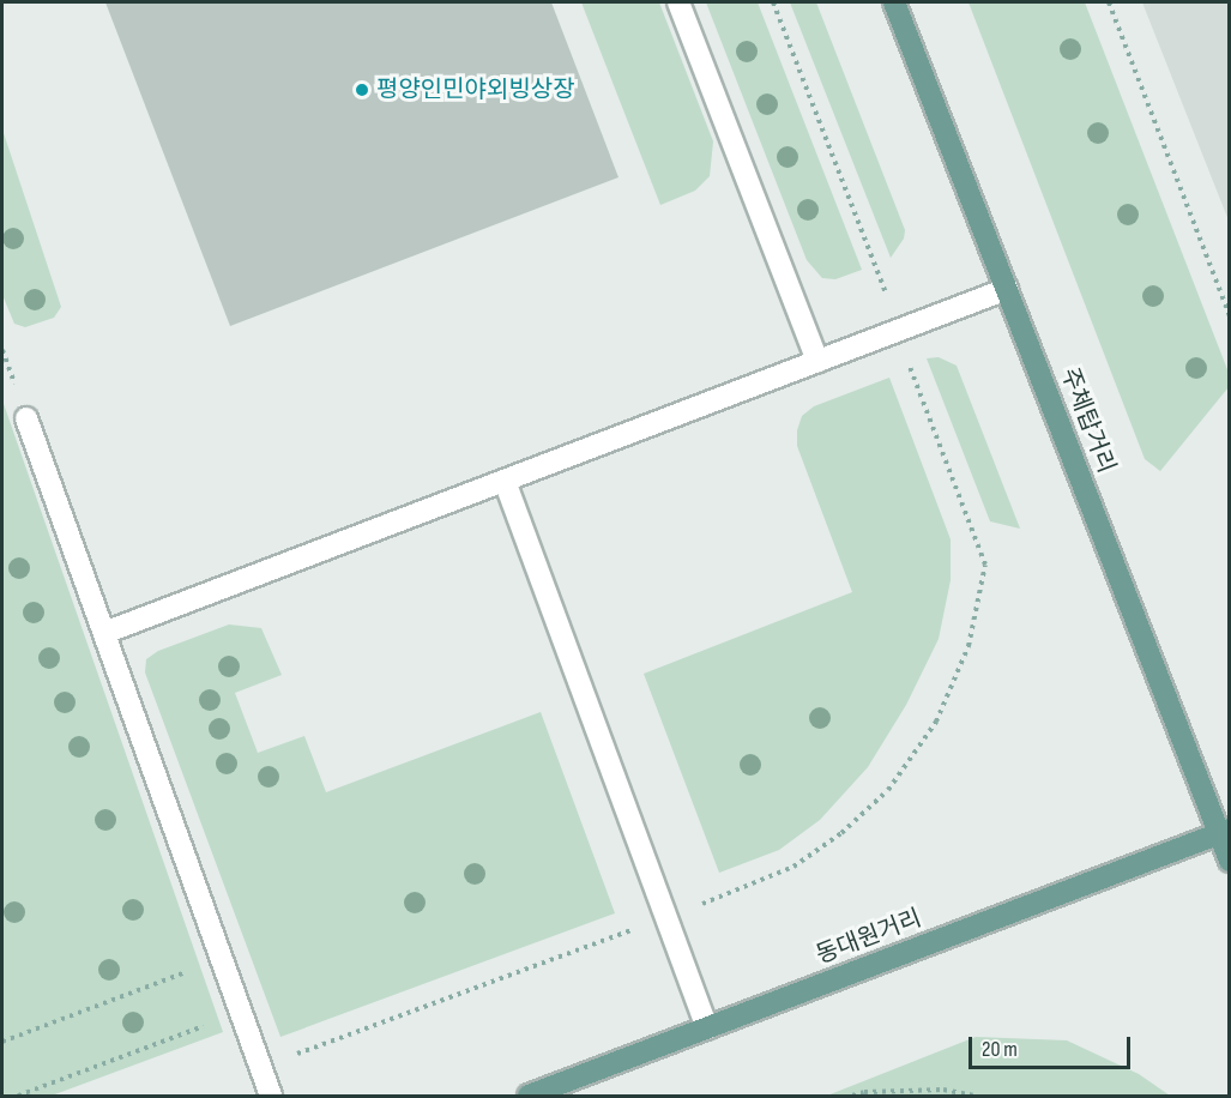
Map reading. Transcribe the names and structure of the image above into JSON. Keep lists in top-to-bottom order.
{
  "streets": {
    "main road": ["주체탑거리", "동대원거리"]
  },
  "crossings": [
    ["주체탑거리", "동대원거리"]
  ],
  "places": ["평양인민야외빙상장"],
  "scale_bar": "20 m"
}
